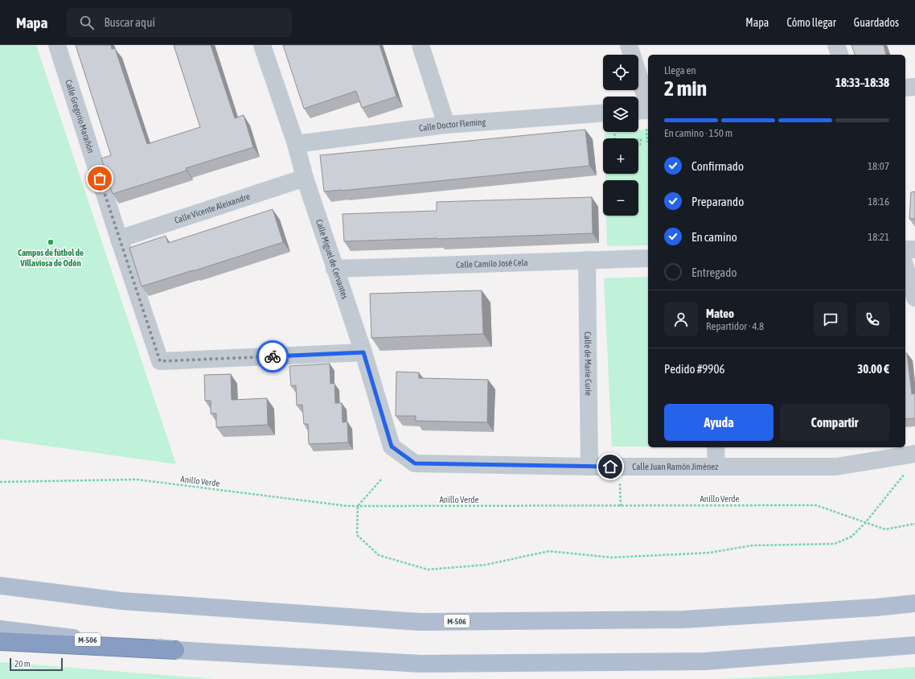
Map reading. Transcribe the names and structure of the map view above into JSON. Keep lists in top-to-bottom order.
{
  "streets": {
    "main road": ["M-506"],
    "street": [
      "Calle Gregorio Marañón",
      "Calle Doctor Fleming",
      "Calle Vicente Aleixandre",
      "Calle Miguel de Cervantes",
      "Calle Camilo José Cela",
      "Calle de Marie Curie",
      "Calle Juan Ramón Jiménez"
    ],
    "path": ["Anillo Verde"]
  },
  "crossings": [
    ["Calle Gregorio Marañón", "Calle Vicente Aleixandre"],
    ["Calle Gregorio Marañón", "Calle Miguel de Cervantes"],
    ["Calle Doctor Fleming", "Calle Miguel de Cervantes"],
    ["Calle Vicente Aleixandre", "Calle Miguel de Cervantes"],
    ["Calle Miguel de Cervantes", "Calle Camilo José Cela"],
    ["Calle Miguel de Cervantes", "Calle Juan Ramón Jiménez"],
    ["Calle Camilo José Cela", "Calle de Marie Curie"],
    ["Calle de Marie Curie", "Calle Juan Ramón Jiménez"]
  ],
  "places": ["Campos de fútbol de Villaviosa de Odón"],
  "scale_bar": "20 m",
  "page": {
    "header": "Mapa",
    "search": "Buscar aquí",
    "nav": ["Mapa", "Cómo llegar", "Guardados"],
    "map_buttons": ["+", "−"],
    "heading": ["2 min", "Llega en", "18:33–18:38"],
    "panel": [
      "Mateo",
      "Repartidor · 4.8",
      "Pedido #9906",
      "30.00 €"
    ],
    "bar": "En camino · 150 m",
    "list": [
      ["Confirmado", "18:07"],
      ["Preparando", "18:16"],
      ["En camino", "18:21"],
      "Entregado"
    ],
    "buttons": ["Ayuda", "Compartir"],
    "scale": "20 m"
  }
}
